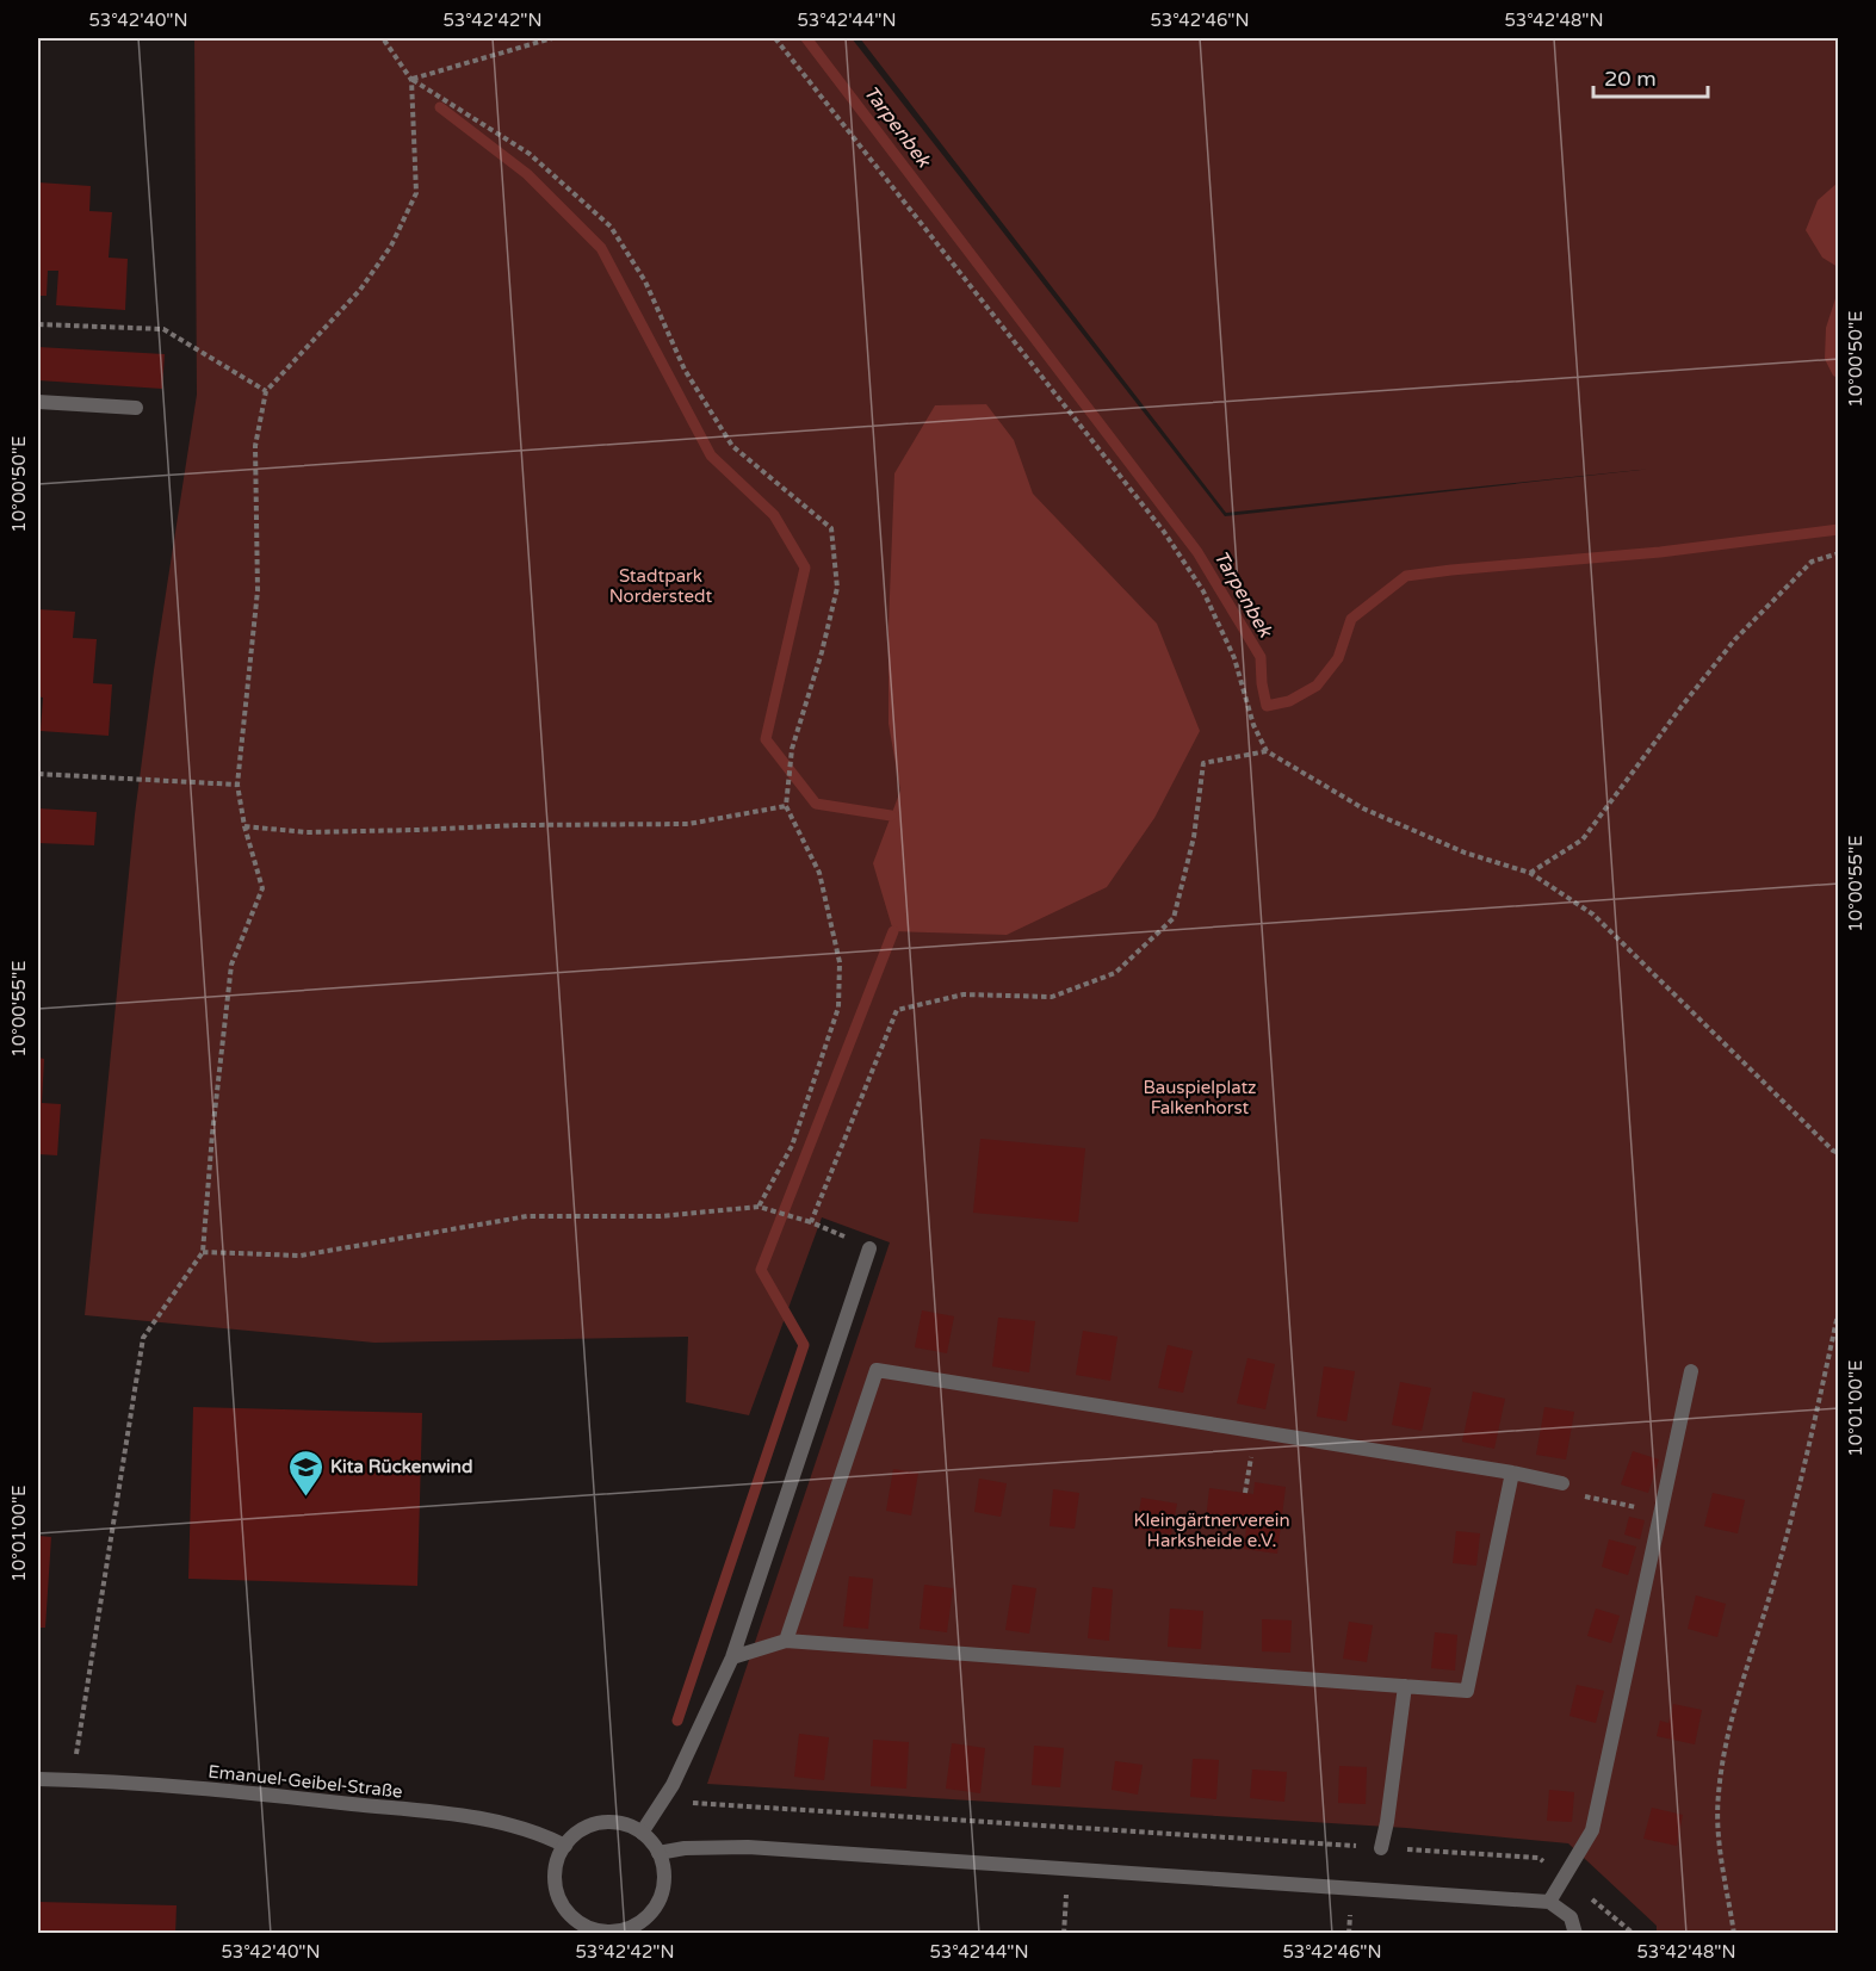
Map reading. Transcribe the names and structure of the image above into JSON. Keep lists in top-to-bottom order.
{
  "streets": {
    "street": ["Emanuel-Geibel-Straße"]
  },
  "water": ["Tarpenbek"],
  "parks": ["Stadtpark Norderstedt", "Bauspielplatz Falkenhorst", "Kleingärtnerverein Harksheide e.V."],
  "places": {
    "school or university": ["Kita Rückenwind"]
  },
  "scale_bar": "20 m",
  "coordinates": [
    "53°42'40\"N",
    "53°42'42\"N",
    "53°42'44\"N",
    "53°42'46\"N",
    "53°42'48\"N",
    "10°00'50\"E",
    "10°00'55\"E",
    "10°01'00\"E"
  ]
}
